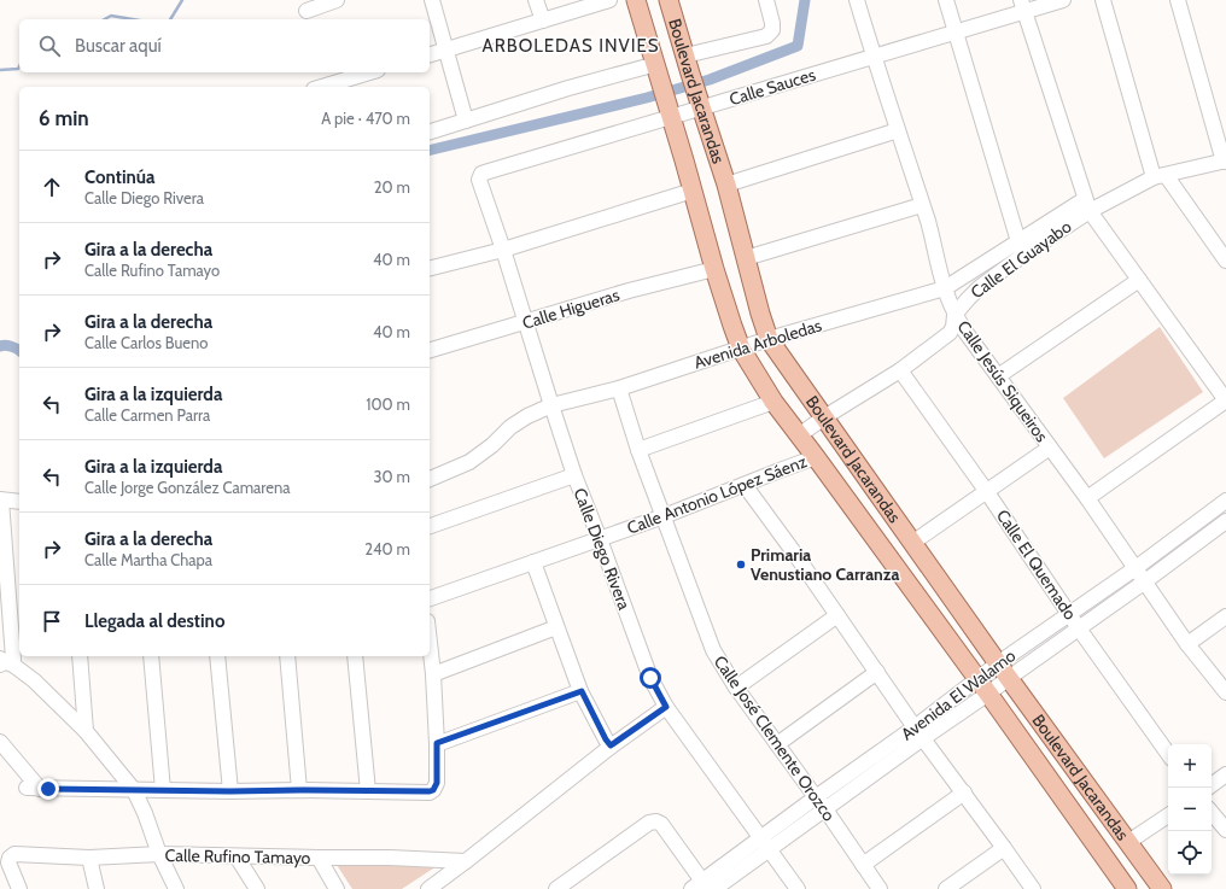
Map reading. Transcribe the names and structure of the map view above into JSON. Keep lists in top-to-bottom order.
{
  "streets": {
    "main road": ["Boulevard Jacarandas"],
    "street": [
      "Calle Sauces",
      "Calle El Guayabo",
      "Calle Higueras",
      "Avenida Arboledas",
      "Calle Jesús Siqueiros",
      "Calle Antonio López Sáenz",
      "Calle Diego Rivera",
      "Calle El Quemado",
      "Avenida El Walamo",
      "Calle José Clemente Orozco",
      "Calle Rufino Tamayo"
    ]
  },
  "crossings": [
    ["Calle Sauces", "Boulevard Jacarandas"],
    ["Calle Sauces", "Calle Jesús Siqueiros"],
    ["Calle Sauces", "Calle Diego Rivera"],
    ["Boulevard Jacarandas", "Calle El Guayabo"],
    ["Boulevard Jacarandas", "Calle Higueras"],
    ["Boulevard Jacarandas", "Avenida Arboledas"],
    ["Boulevard Jacarandas", "Calle Antonio López Sáenz"],
    ["Boulevard Jacarandas", "Avenida El Walamo"],
    ["Calle El Guayabo", "Avenida Arboledas"],
    ["Calle El Guayabo", "Calle Jesús Siqueiros"],
    ["Calle El Guayabo", "Calle El Quemado"],
    ["Calle Higueras", "Calle Diego Rivera"],
    ["Avenida Arboledas", "Calle Jesús Siqueiros"],
    ["Avenida Arboledas", "Calle Diego Rivera"],
    ["Avenida Arboledas", "Calle José Clemente Orozco"],
    ["Calle Jesús Siqueiros", "Avenida El Walamo"],
    ["Calle Antonio López Sáenz", "Calle Diego Rivera"],
    ["Calle Antonio López Sáenz", "Calle José Clemente Orozco"],
    ["Calle Diego Rivera", "Avenida El Walamo"],
    ["Calle El Quemado", "Avenida El Walamo"],
    ["Avenida El Walamo", "Calle José Clemente Orozco"]
  ],
  "districts": ["ARBOLEDAS INVIES"],
  "places": ["Primaria Venustiano Carranza"],
  "page": {
    "search": "Buscar aquí",
    "heading": ["6 min", "A pie · 470 m"],
    "list": [
      ["Continúa", "Calle Diego Rivera", "20 m"],
      ["Gira a la derecha", "Calle Rufino Tamayo", "40 m"],
      ["Gira a la derecha", "Calle Carlos Bueno", "40 m"],
      ["Gira a la izquierda", "Calle Carmen Parra", "100 m"],
      ["Gira a la izquierda", "Calle Jorge González Camarena", "30 m"],
      ["Gira a la derecha", "Calle Martha Chapa", "240 m"],
      "Llegada al destino"
    ],
    "map_buttons": ["+", "−"]
  }
}
